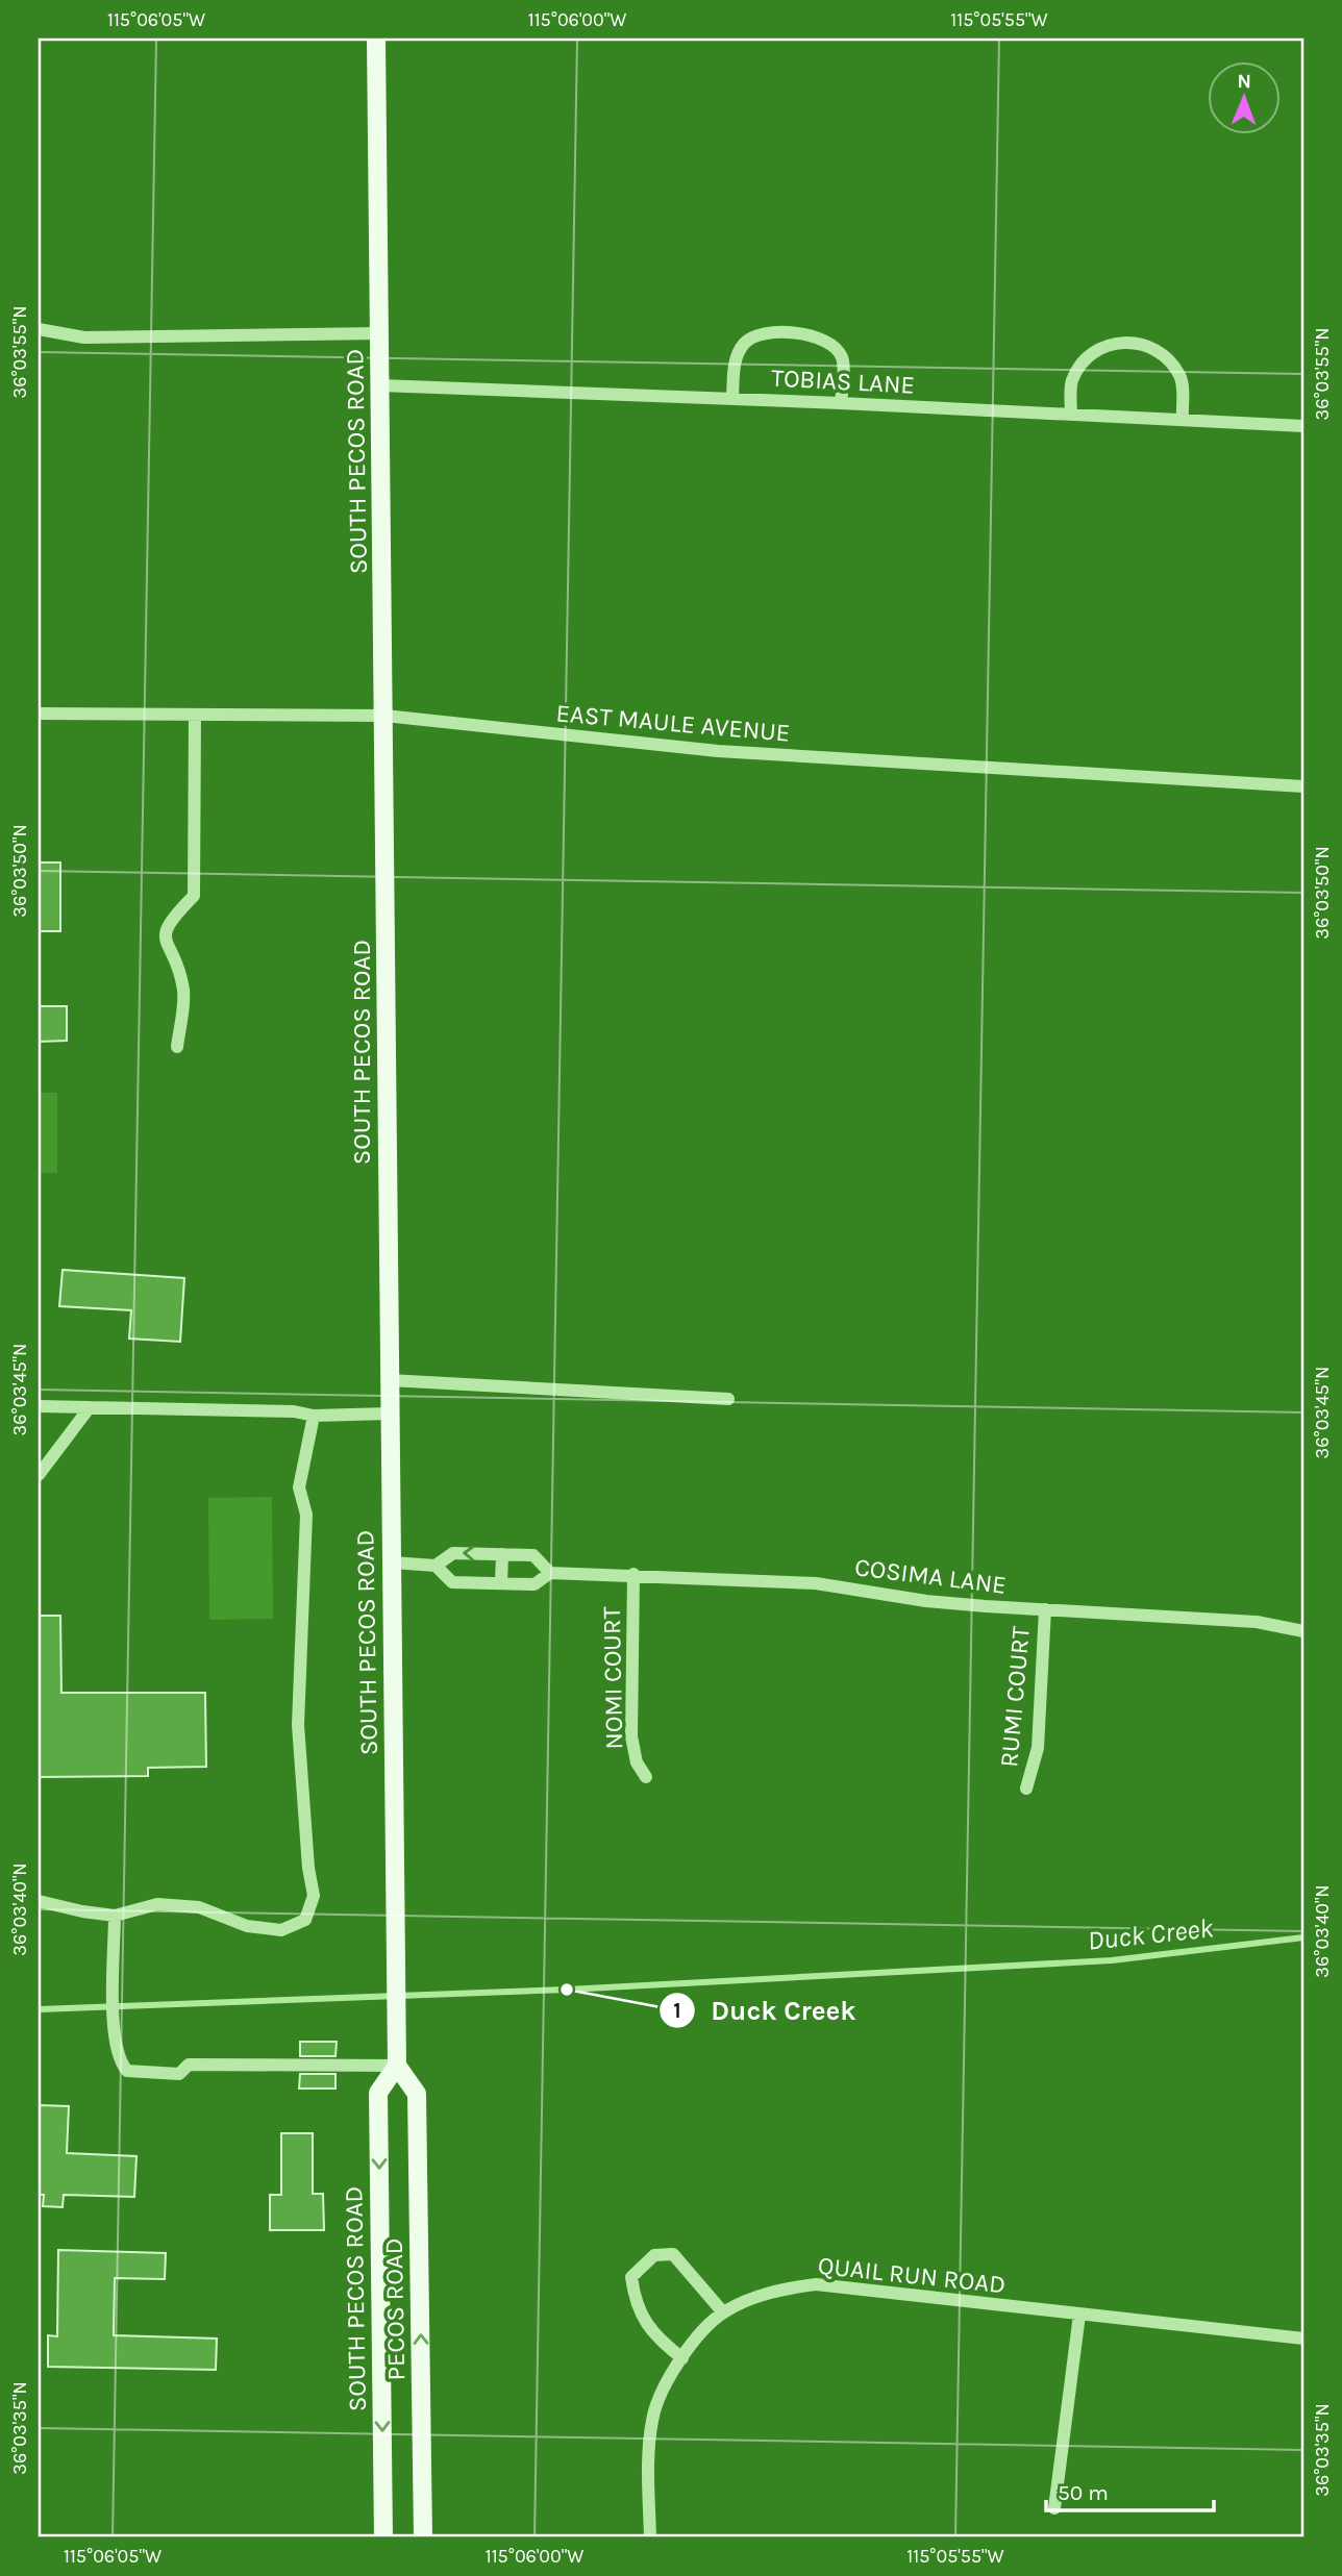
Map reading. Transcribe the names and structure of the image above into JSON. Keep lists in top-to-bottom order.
{
  "streets": {
    "main road": ["SOUTH PECOS ROAD", "PECOS ROAD"],
    "street": [
      "TOBIAS LANE",
      "EAST MAULE AVENUE",
      "COSIMA LANE",
      "NOMI COURT",
      "RUMI COURT",
      "QUAIL RUN ROAD"
    ]
  },
  "crossings": [
    ["TOBIAS LANE", "SOUTH PECOS ROAD"],
    ["SOUTH PECOS ROAD", "EAST MAULE AVENUE"],
    ["SOUTH PECOS ROAD", "COSIMA LANE"],
    ["SOUTH PECOS ROAD", "PECOS ROAD"],
    ["COSIMA LANE", "NOMI COURT"],
    ["COSIMA LANE", "RUMI COURT"]
  ],
  "one_way": ["PECOS ROAD"],
  "water": ["Duck Creek"],
  "places": ["Duck Creek"],
  "scale_bar": "50 m",
  "north": "top",
  "coordinates": [
    "115°06'05\"W",
    "115°06'00\"W",
    "115°05'55\"W",
    "36°03'55\"N",
    "36°03'50\"N",
    "36°03'45\"N",
    "36°03'40\"N",
    "36°03'35\"N"
  ]
}
